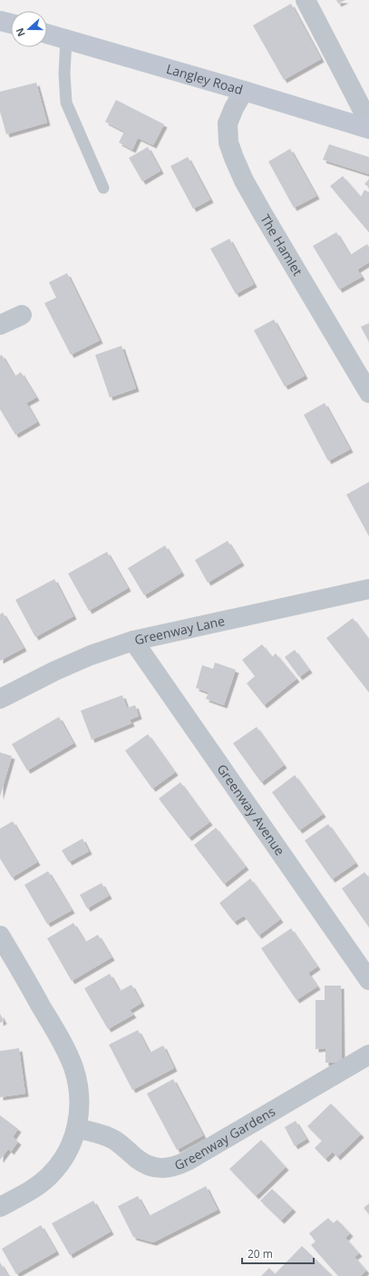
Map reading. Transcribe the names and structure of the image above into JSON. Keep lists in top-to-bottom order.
{
  "streets": {
    "main road": ["Langley Road"],
    "street": [
      "The Hamlet",
      "Greenway Lane",
      "Greenway Avenue",
      "Greenway Gardens"
    ]
  },
  "crossings": [
    ["Langley Road", "The Hamlet"],
    ["Greenway Lane", "Greenway Avenue"]
  ],
  "scale_bar": "20 m",
  "north": "left"
}
